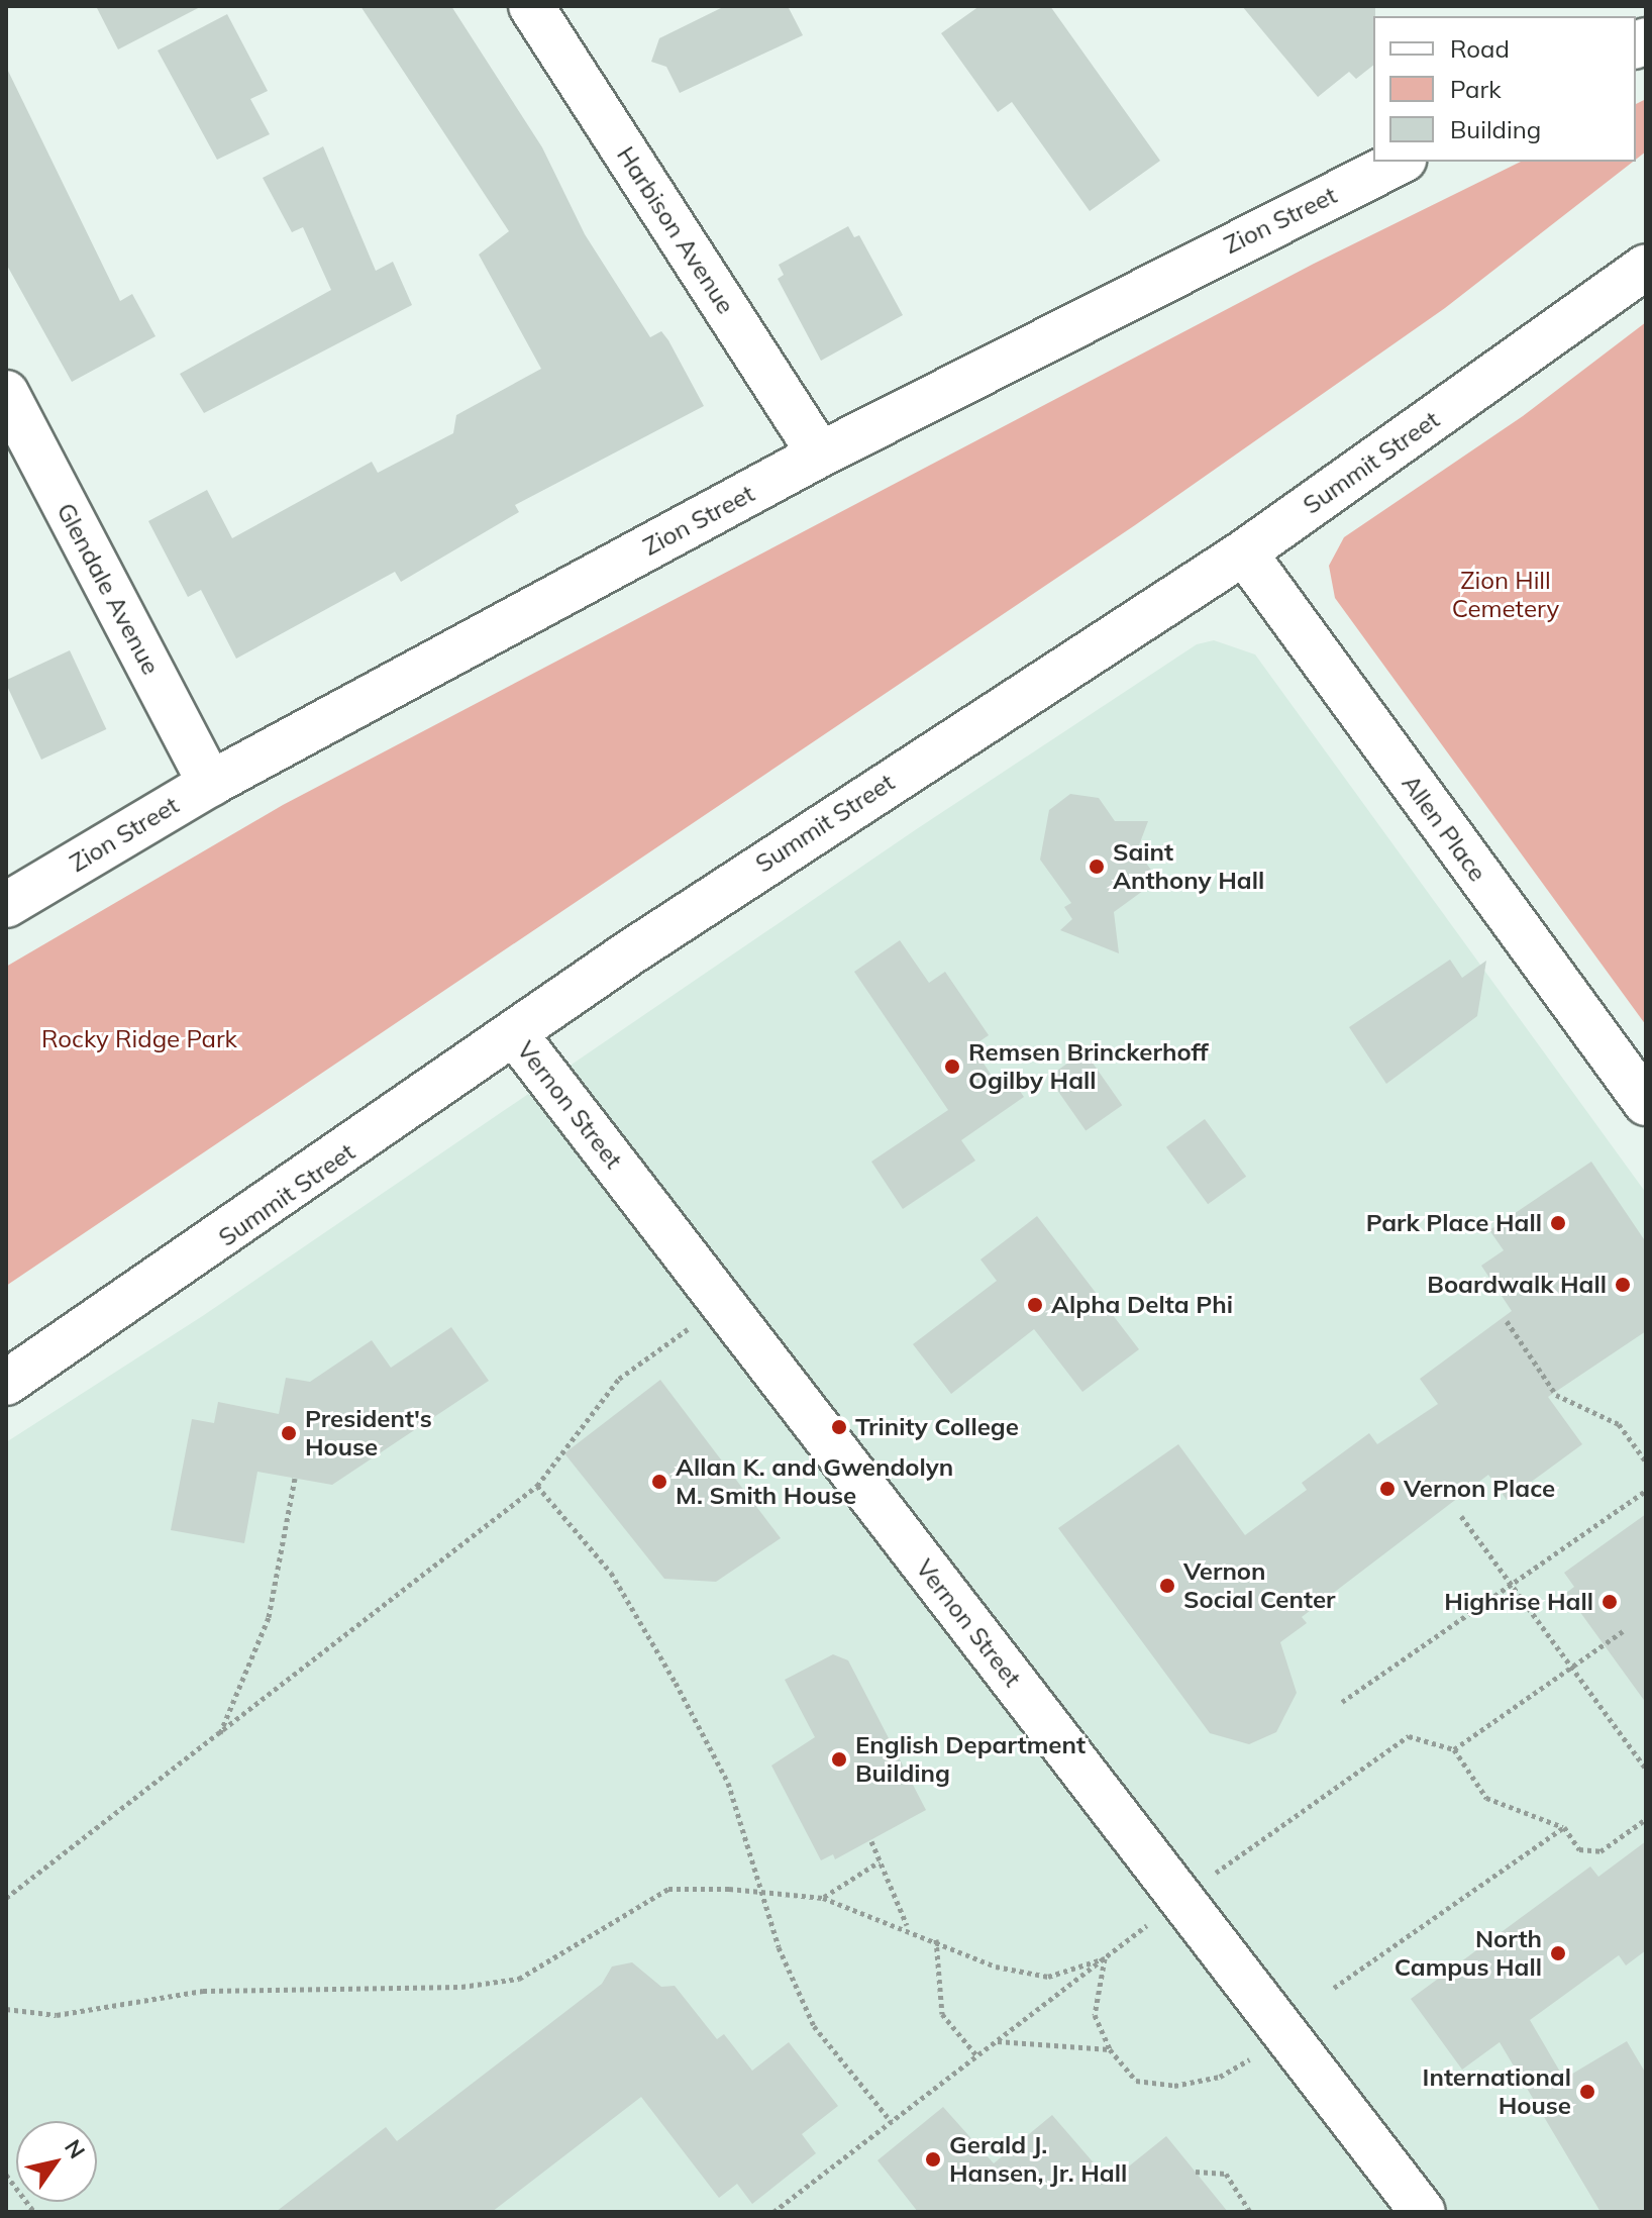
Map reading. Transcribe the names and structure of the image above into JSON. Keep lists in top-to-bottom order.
{
  "streets": {
    "street": [
      "Zion Street",
      "Harbison Avenue",
      "Summit Street",
      "Glendale Avenue",
      "Allen Place",
      "Vernon Street"
    ]
  },
  "crossings": [
    ["Zion Street", "Harbison Avenue"],
    ["Zion Street", "Glendale Avenue"],
    ["Summit Street", "Allen Place"],
    ["Summit Street", "Vernon Street"]
  ],
  "parks": ["Zion Hill Cemetery", "Rocky Ridge Park"],
  "places": [
    "Saint Anthony Hall",
    "Remsen Brinckerhoff Ogilby Hall",
    "Park Place Hall",
    "Boardwalk Hall",
    "Alpha Delta Phi",
    "Trinity College",
    "President's House",
    "Allan K. and Gwendolyn M. Smith House",
    "Vernon Place",
    "Vernon Social Center",
    "Highrise Hall",
    "English Department Building",
    "North Campus Hall",
    "International House",
    "Gerald J. Hansen, Jr. Hall"
  ],
  "legend": ["Road", "Park", "Building"],
  "north": "top right"
}
